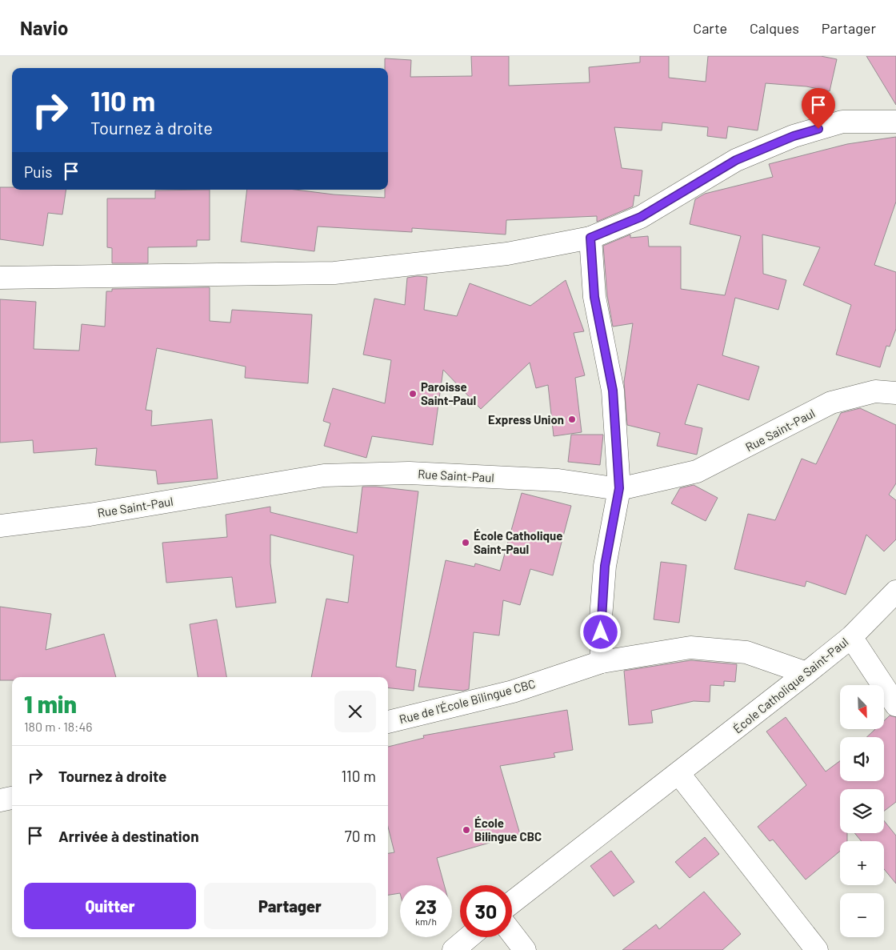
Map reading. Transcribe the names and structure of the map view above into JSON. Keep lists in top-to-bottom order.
{
  "streets": {
    "street": ["Rue Saint-Paul", "École Catholique Saint-Paul", "Rue de l'École Bilingue CBC"]
  },
  "crossings": [
    ["École Catholique Saint-Paul", "Rue de l'École Bilingue CBC"]
  ],
  "places": [
    "Paroisse Saint-Paul",
    "Express Union",
    "École Catholique Saint-Paul",
    "École Bilingue CBC"
  ],
  "north": "bottom right",
  "page": {
    "header": "Navio",
    "nav": ["Carte", "Calques", "Partager"],
    "turn": ["110 m", "Tournez à droite"],
    "then": "Puis",
    "heading": ["1 min", "180 m · 18:46"],
    "map_buttons": ["+", "−"],
    "list": [
      {
        "name": "Tournez à droite",
        "value": "110 m"
      },
      {
        "name": "Arrivée à destination",
        "value": "70 m"
      }
    ],
    "buttons": ["Quitter", "Partager"],
    "speed": "23 km/h",
    "limit": "30"
  }
}
